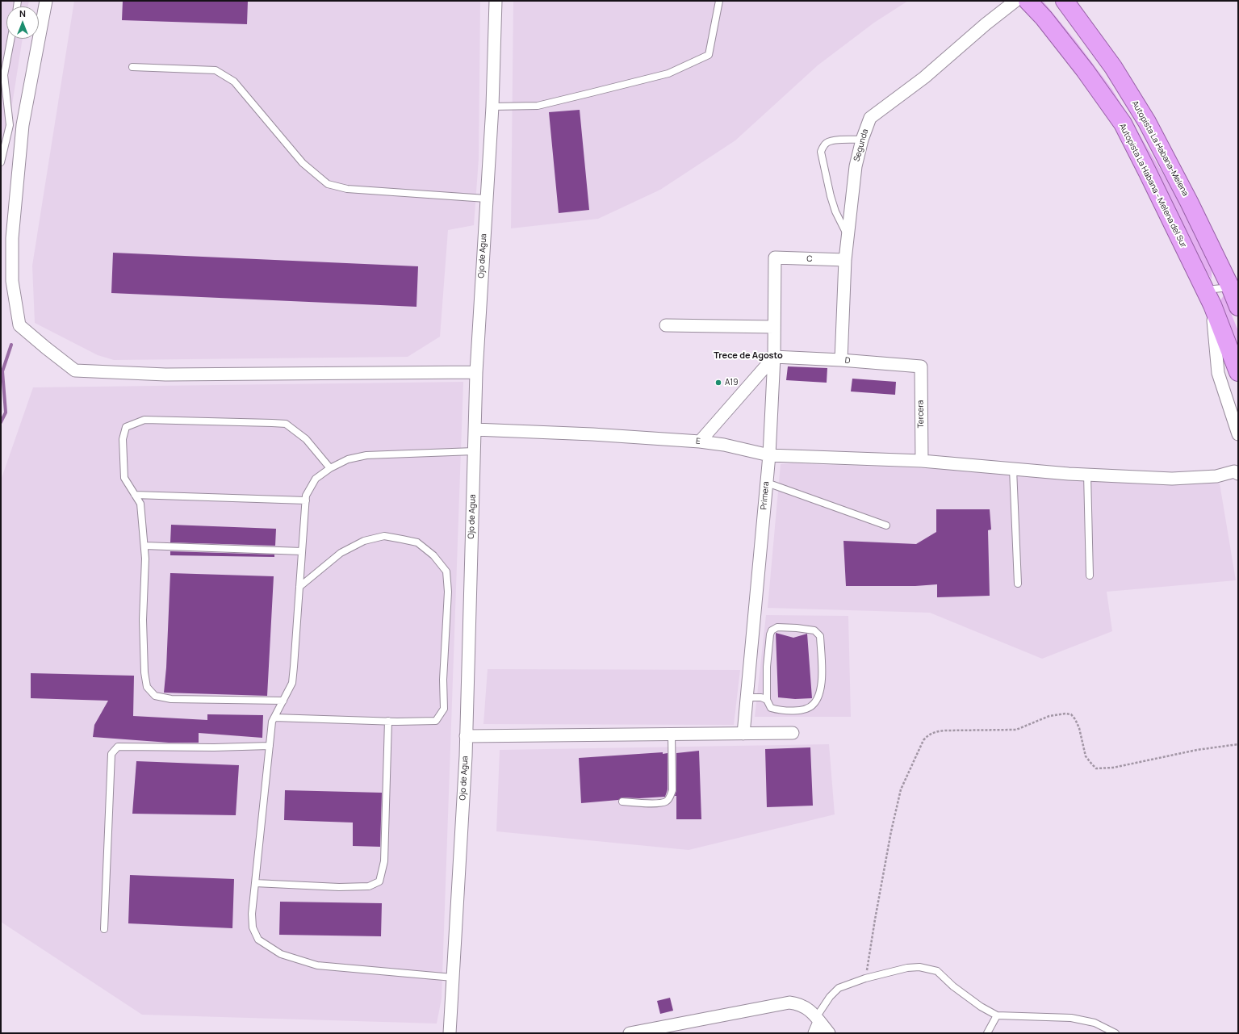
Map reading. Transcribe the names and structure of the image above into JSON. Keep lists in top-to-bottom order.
{
  "streets": {
    "highway": ["Autopista La Habana-Melena", "Autopista La Habana - Melena del Sur"],
    "street": [
      "Segunda",
      "Ojo de Agua",
      "C",
      "D",
      "Tercera",
      "E",
      "Primera"
    ]
  },
  "crossings": [
    ["Segunda", "C"],
    ["Segunda", "D"],
    ["Ojo de Agua", "E"],
    ["C", "Primera"],
    ["D", "Tercera"],
    ["D", "Primera"],
    ["Tercera", "E"],
    ["E", "Primera"]
  ],
  "districts": ["Trece de Agosto"],
  "places": ["A19"],
  "north": "top"
}
